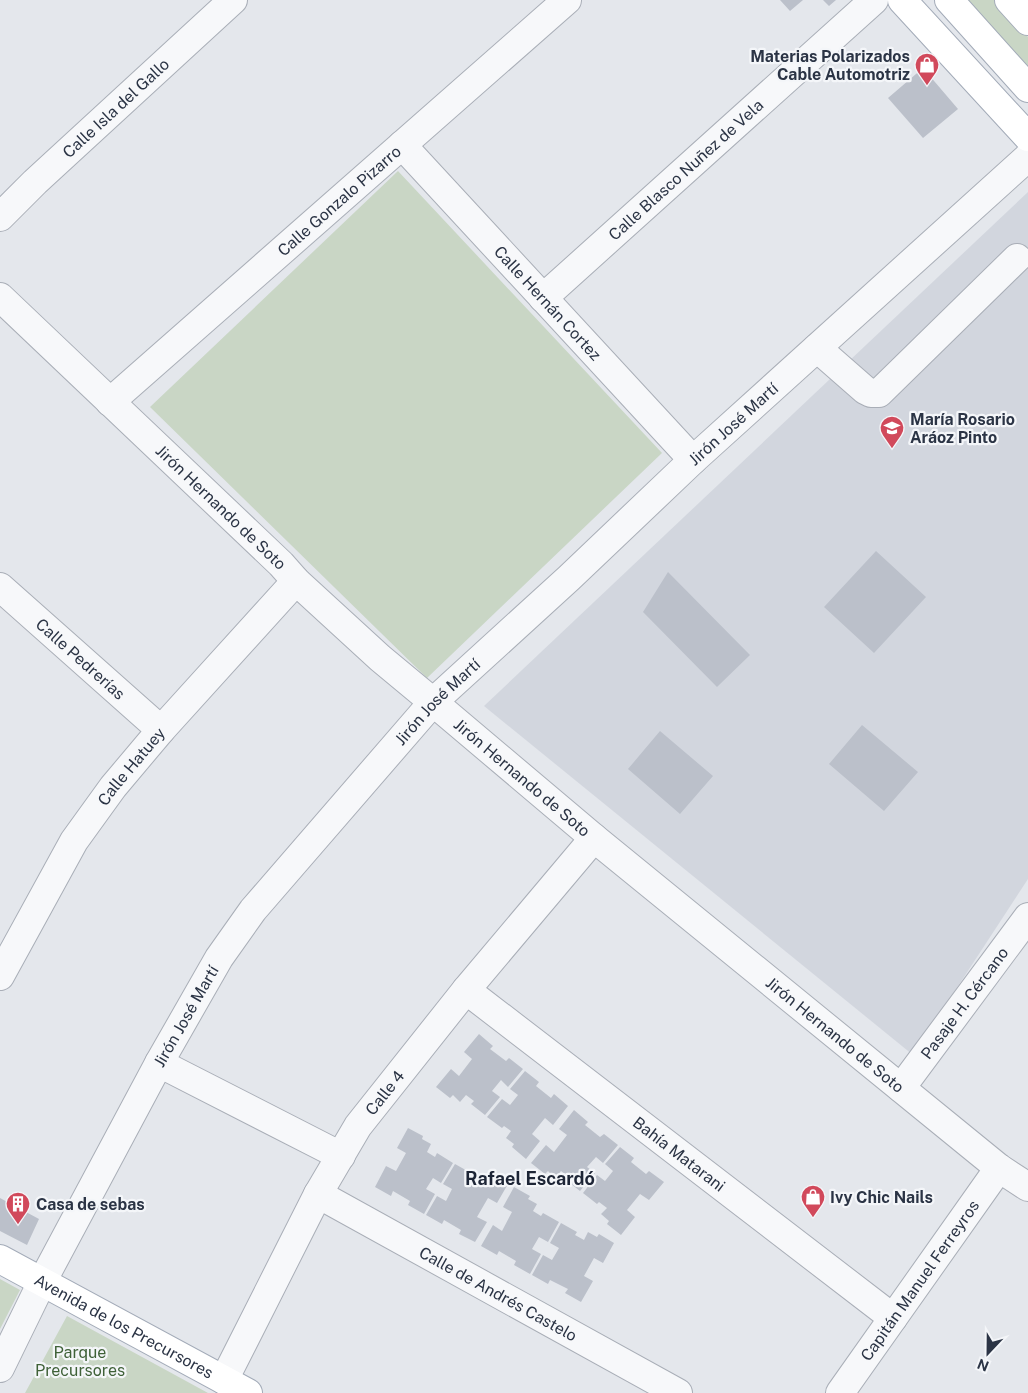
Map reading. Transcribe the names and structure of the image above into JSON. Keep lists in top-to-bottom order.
{
  "streets": {
    "main road": ["Avenida de los Precursores"],
    "street": [
      "Calle Isla del Gallo",
      "Calle Blasco Nuñez de Vela",
      "Calle Gonzalo Pizarro",
      "Calle Hernán Cortez",
      "Jirón José Martí",
      "Jirón Hernando de Soto",
      "Calle Pedrerías",
      "Calle Hatuey",
      "Pasaje H. Cércano",
      "Calle 4",
      "Bahía Matarani",
      "Capitán Manuel Ferreyros",
      "Calle de Andrés Castelo"
    ]
  },
  "crossings": [
    ["Calle Blasco Nuñez de Vela", "Calle Hernán Cortez"],
    ["Calle Gonzalo Pizarro", "Calle Hernán Cortez"],
    ["Calle Gonzalo Pizarro", "Jirón Hernando de Soto"],
    ["Calle Hernán Cortez", "Jirón José Martí"],
    ["Jirón José Martí", "Jirón Hernando de Soto"],
    ["Jirón José Martí", "Avenida de los Precursores"],
    ["Jirón Hernando de Soto", "Calle Hatuey"],
    ["Jirón Hernando de Soto", "Pasaje H. Cércano"],
    ["Jirón Hernando de Soto", "Calle 4"],
    ["Jirón Hernando de Soto", "Capitán Manuel Ferreyros"],
    ["Calle Pedrerías", "Calle Hatuey"],
    ["Calle 4", "Bahía Matarani"],
    ["Calle 4", "Calle de Andrés Castelo"],
    ["Calle 4", "Avenida de los Precursores"],
    ["Bahía Matarani", "Capitán Manuel Ferreyros"]
  ],
  "districts": ["Rafael Escardó"],
  "parks": ["Parque Precursores"],
  "places": {
    "shop": ["Materias Polarizados Cable Automotriz", "Ivy Chic Nails"],
    "school or university": ["María Rosario Aráoz Pinto"],
    "building": ["Casa de sebas"]
  },
  "north": "bottom"
}
